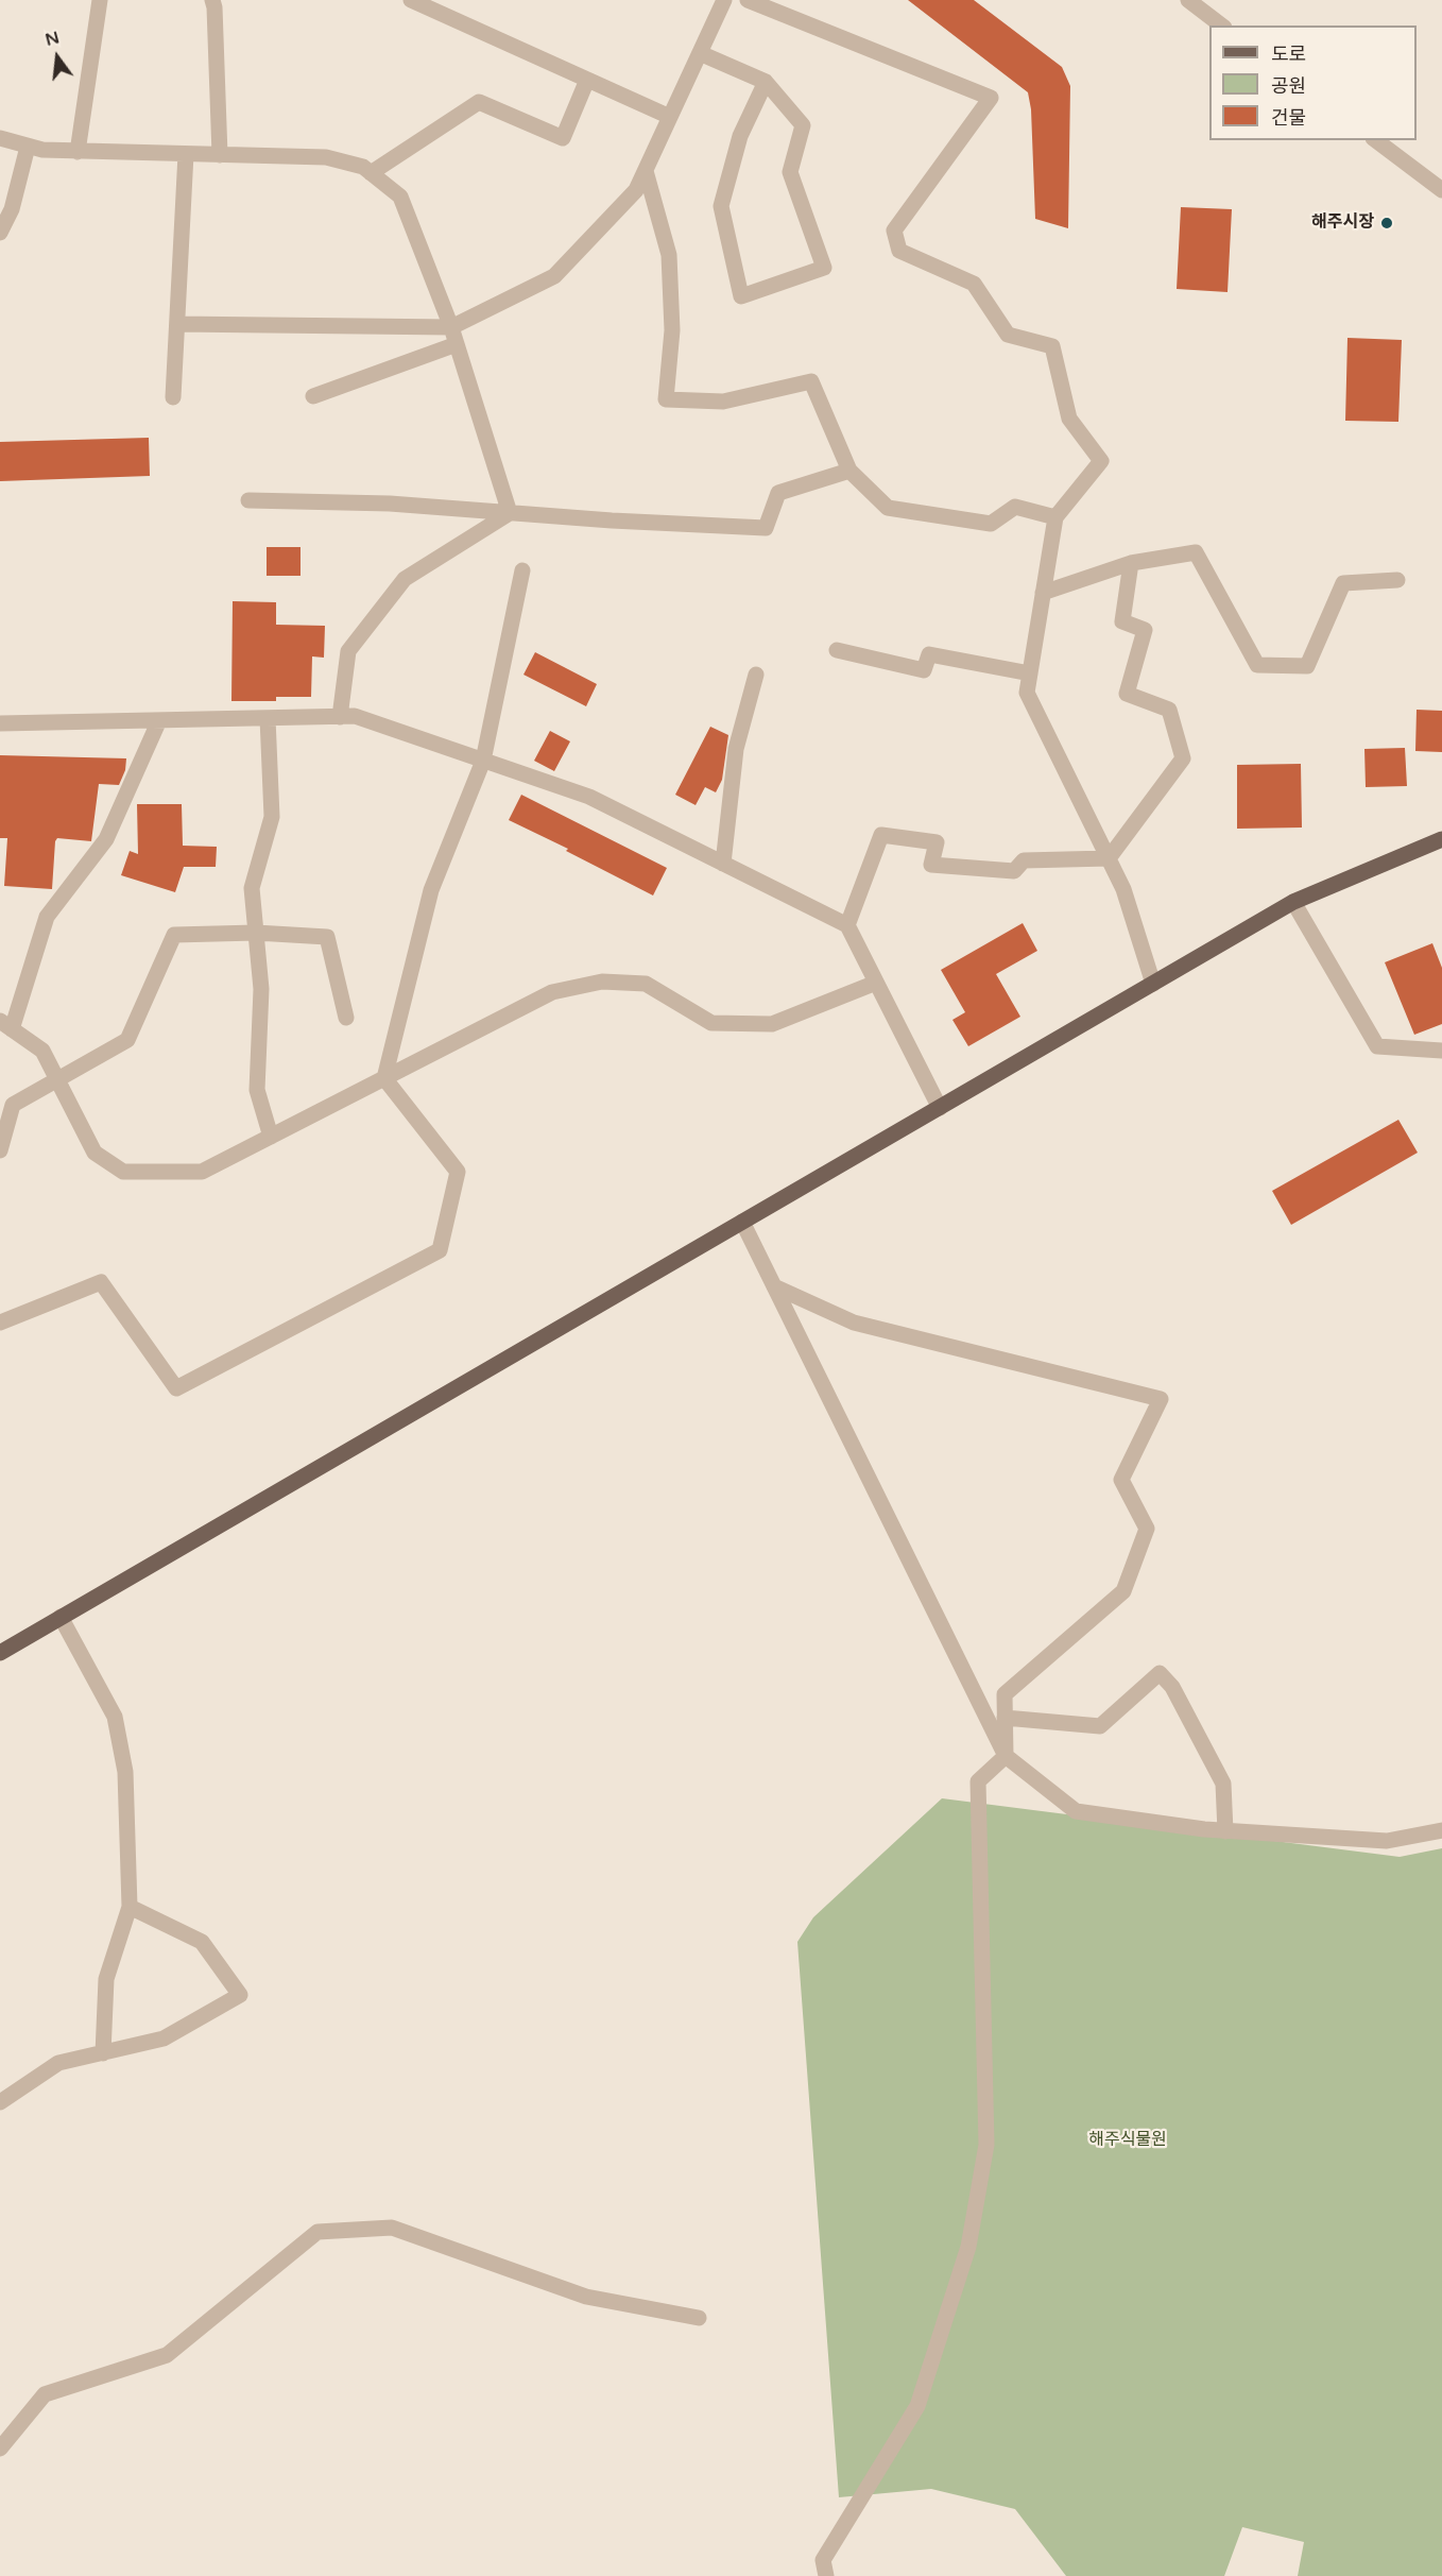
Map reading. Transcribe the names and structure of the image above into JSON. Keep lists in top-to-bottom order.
{
  "parks": ["해주식물원"],
  "places": ["해주시장"],
  "legend": ["도로", "공원", "건물"],
  "north": "top"
}
